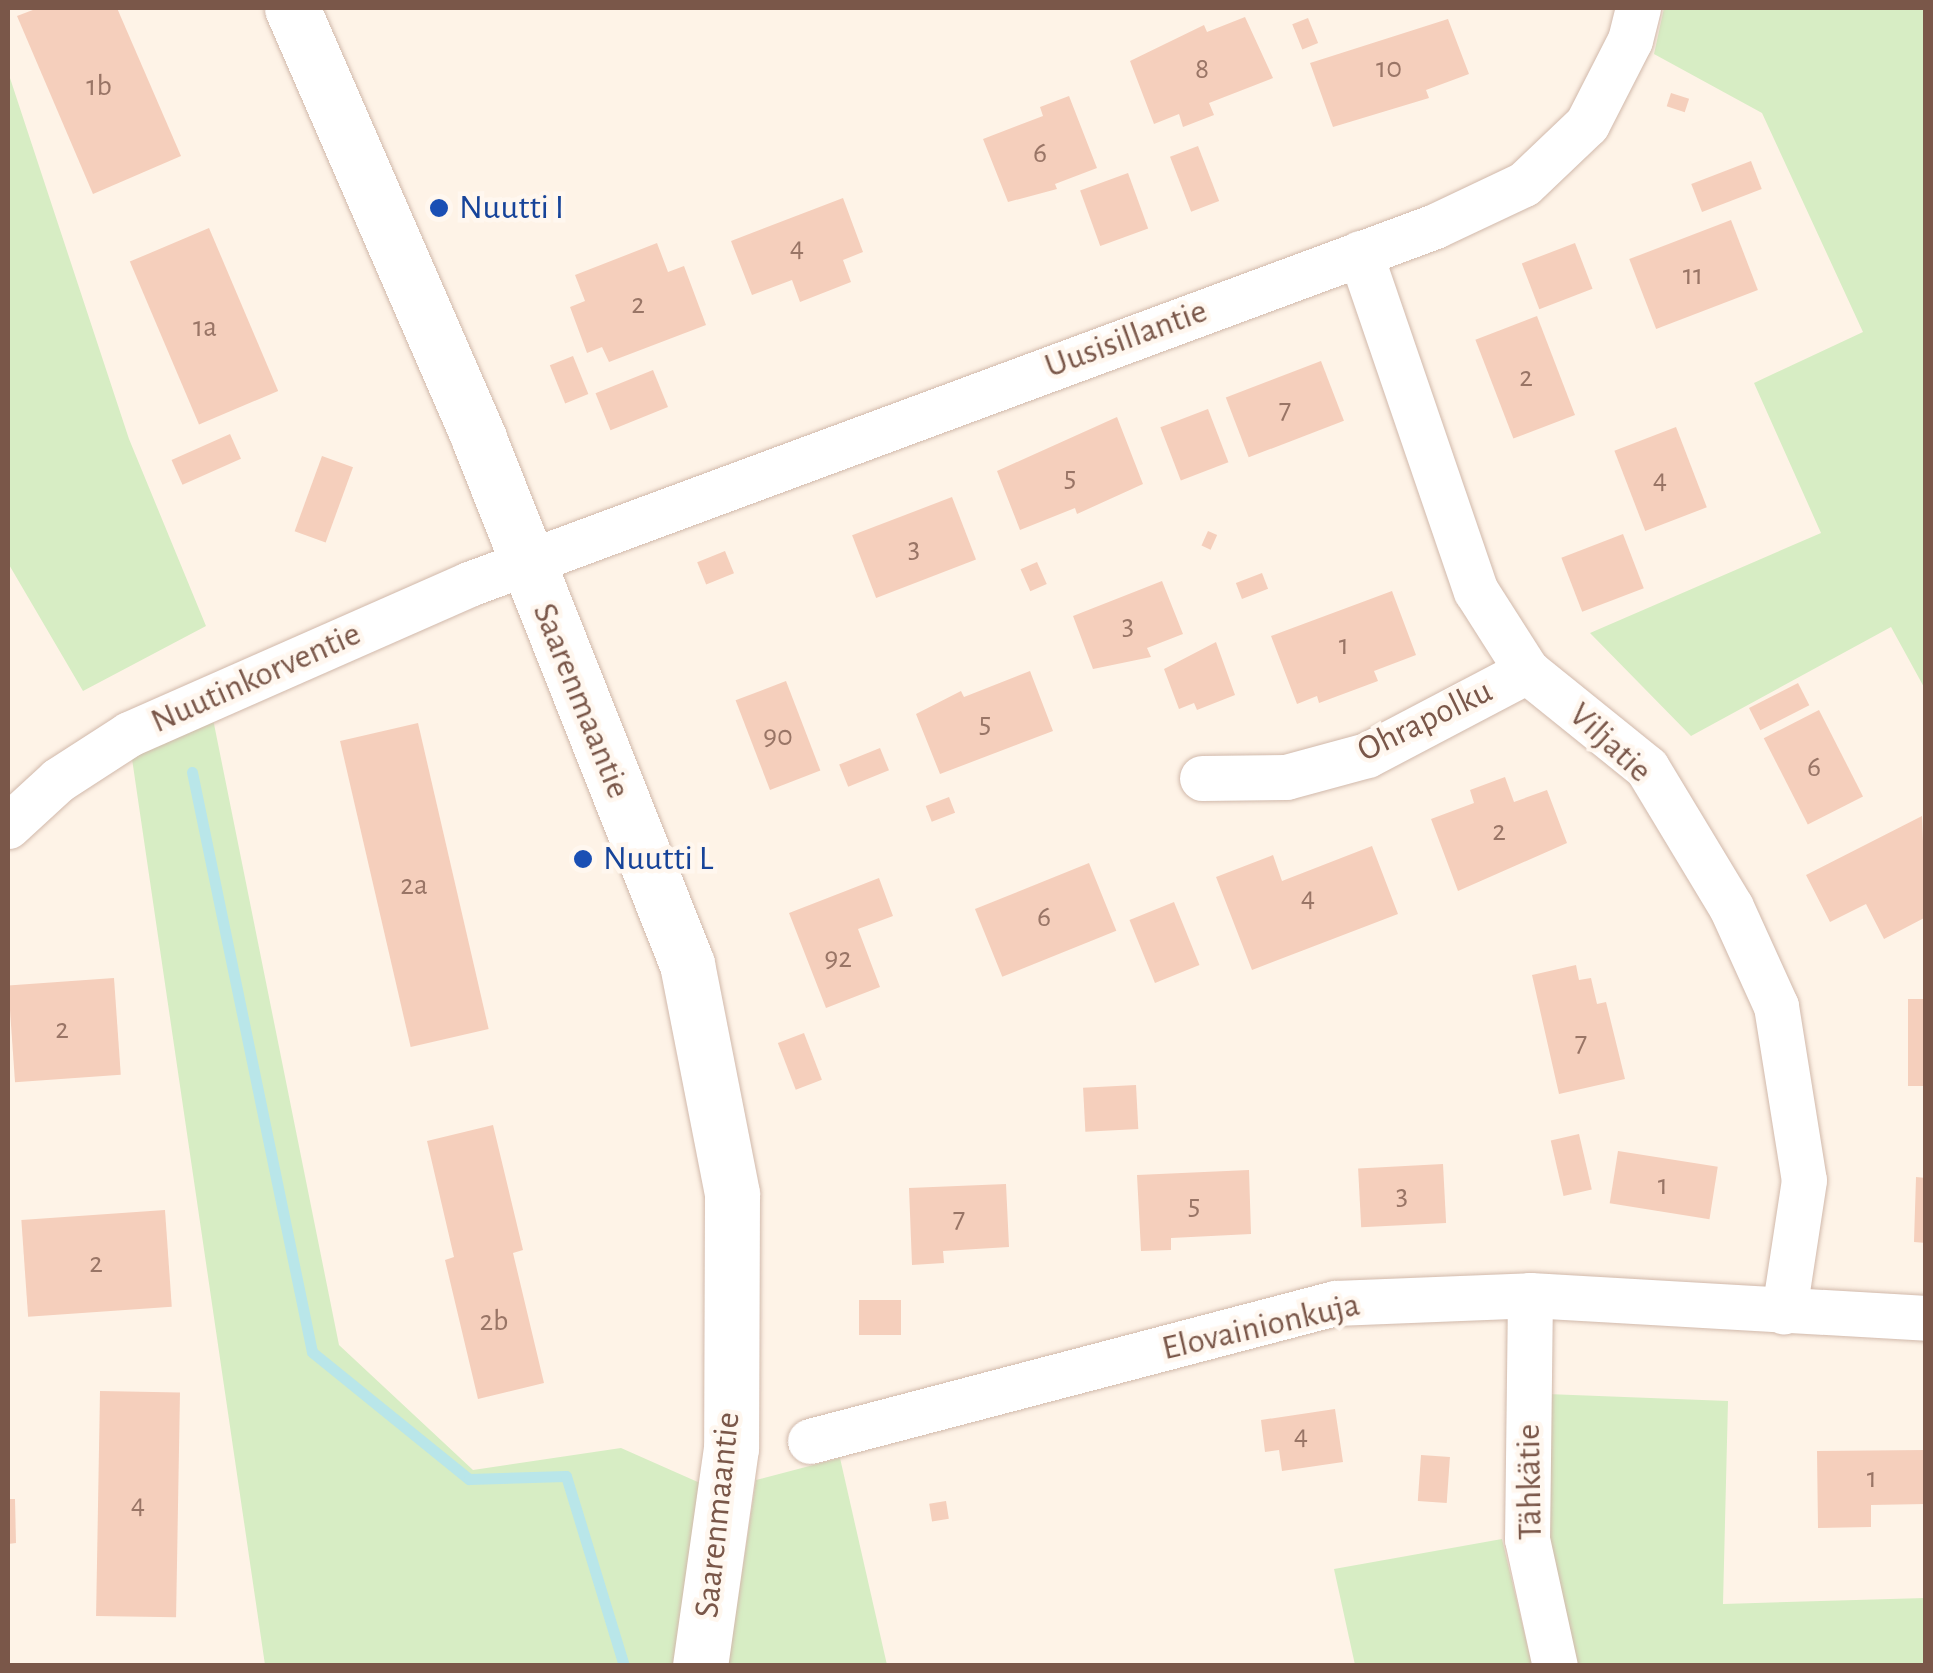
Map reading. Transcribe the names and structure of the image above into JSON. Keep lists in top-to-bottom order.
{
  "streets": {
    "street": [
      "Uusisillantie",
      "Nuutinkorventie",
      "Saarenmaantie",
      "Ohrapolku",
      "Viljatie",
      "Elovainionkuja",
      "Tähkätie"
    ]
  },
  "crossings": [
    ["Uusisillantie", "Nuutinkorventie"],
    ["Uusisillantie", "Saarenmaantie"],
    ["Uusisillantie", "Viljatie"],
    ["Nuutinkorventie", "Saarenmaantie"],
    ["Ohrapolku", "Viljatie"],
    ["Viljatie", "Elovainionkuja"],
    ["Elovainionkuja", "Tähkätie"]
  ],
  "places": ["Nuutti I", "Nuutti L"],
  "house_numbers": [
    "10",
    "8",
    "1b",
    "6",
    "4",
    "11",
    "2",
    "1a",
    "2",
    "7",
    "5",
    "4",
    "3",
    "3",
    "1",
    "5",
    "90",
    "6",
    "2",
    "2a",
    "4",
    "6",
    "92",
    "2",
    "7",
    "1",
    "3",
    "5",
    "7",
    "2",
    "2b",
    "4",
    "1",
    "4"
  ]
}
